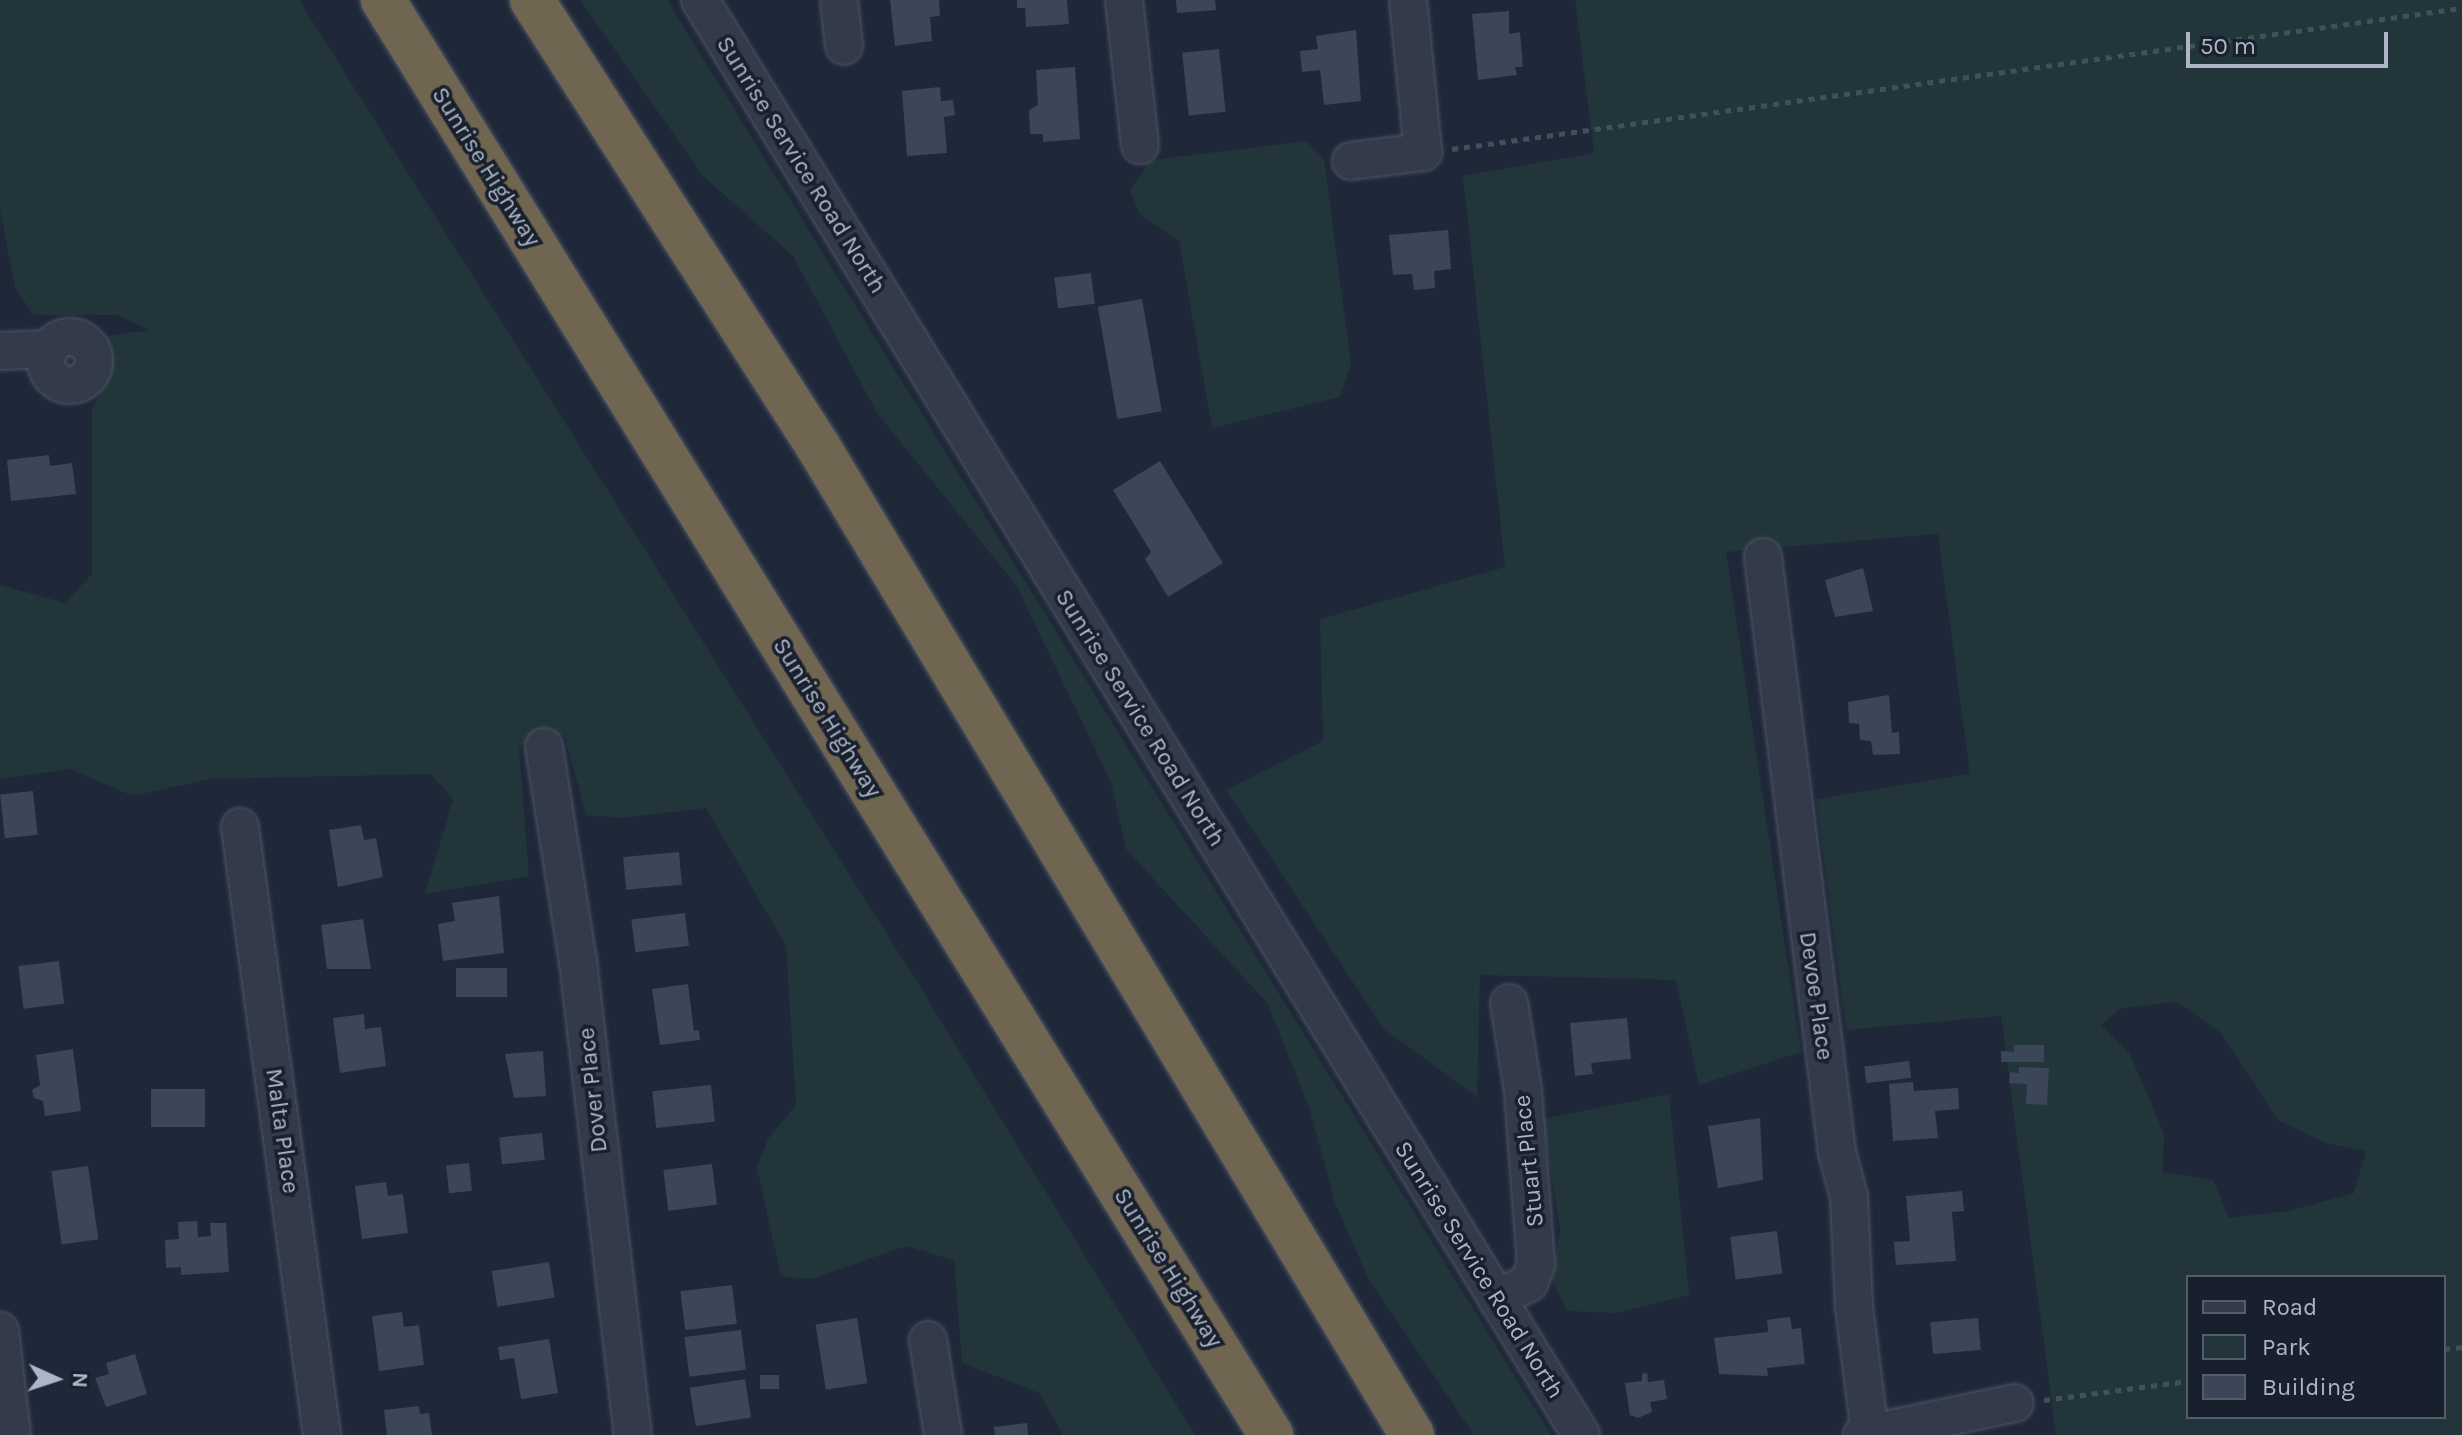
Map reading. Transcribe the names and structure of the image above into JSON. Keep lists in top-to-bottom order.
{
  "streets": {
    "highway": ["Sunrise Highway"],
    "street": [
      "Sunrise Service Road North",
      "Devoe Place",
      "Dover Place",
      "Malta Place",
      "Stuart Place"
    ]
  },
  "crossings": [
    ["Sunrise Service Road North", "Stuart Place"]
  ],
  "legend": ["Road", "Park", "Building"],
  "scale_bar": "50 m",
  "north": "right"
}
